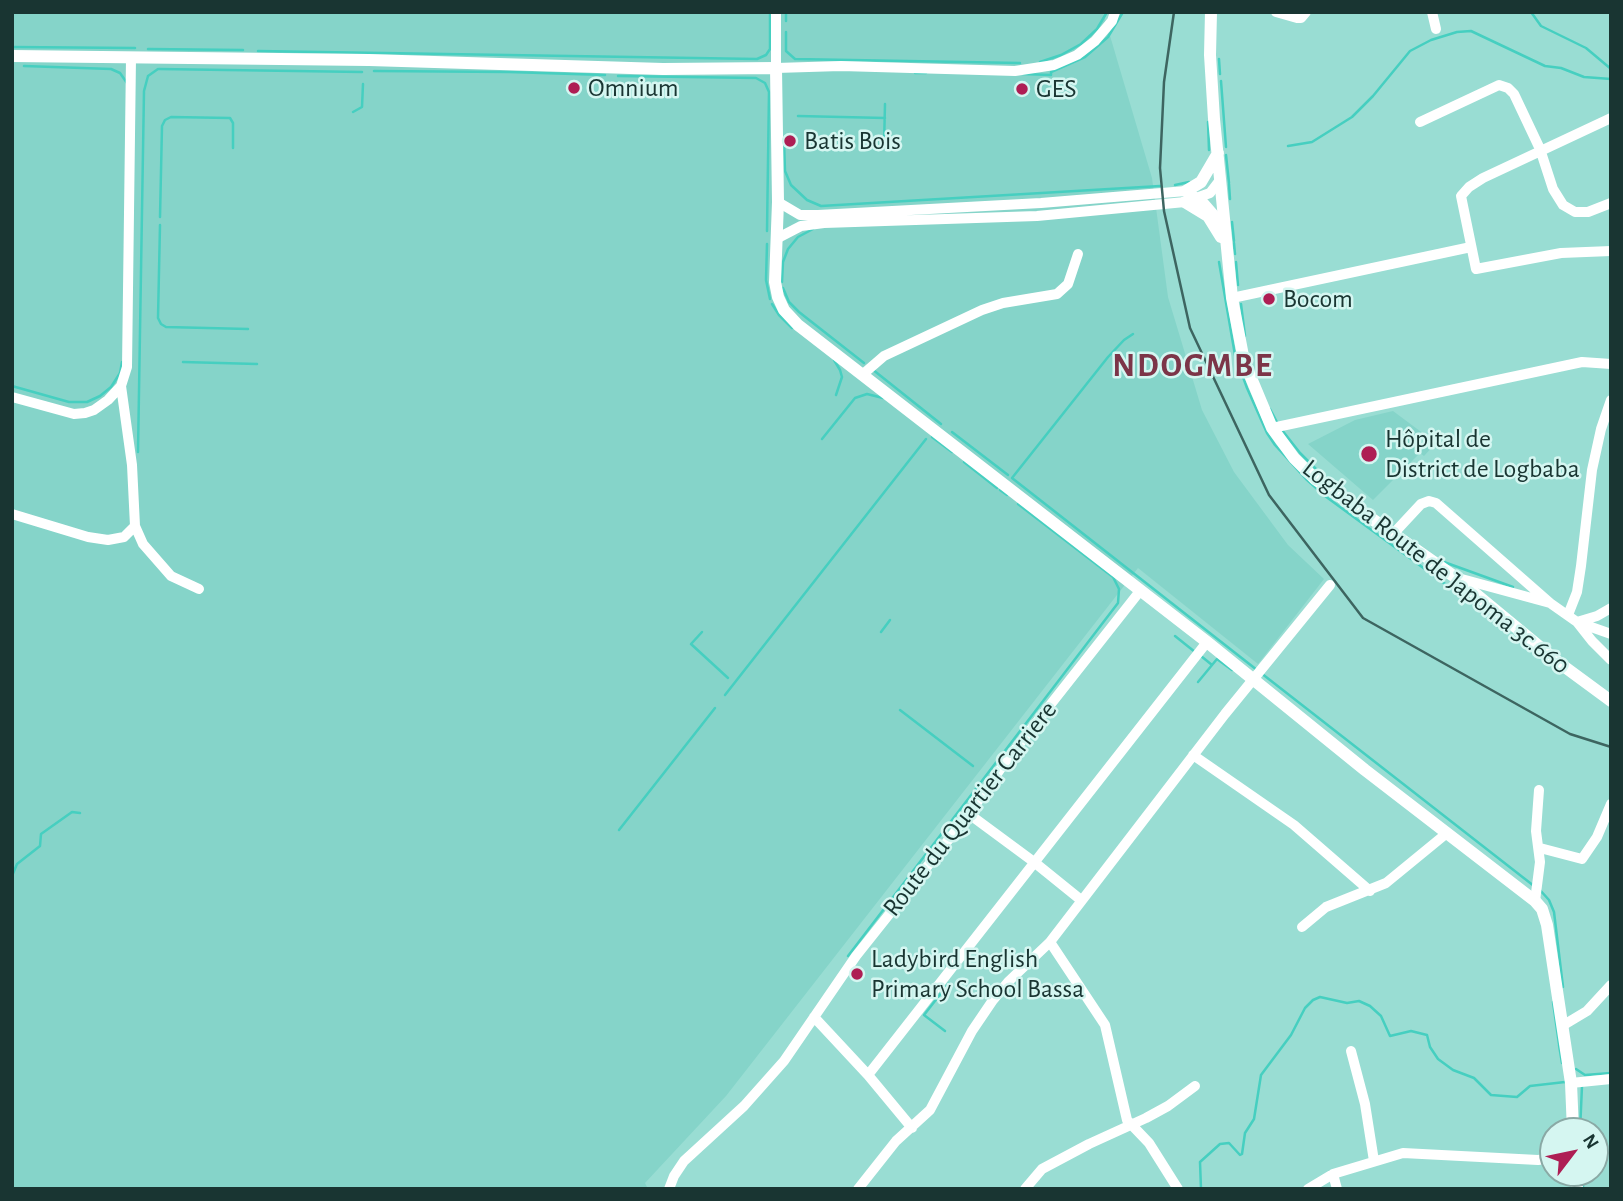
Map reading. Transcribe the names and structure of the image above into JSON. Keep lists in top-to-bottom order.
{
  "streets": {
    "main road": ["Logbaba Route de Japoma 3c.660"],
    "street": ["Route du Quartier Carriere"]
  },
  "districts": ["NDOGMBE"],
  "places": [
    "Omnium",
    "GES",
    "Batis Bois",
    "Bocom",
    "Hôpital de District de Logbaba",
    "Ladybird English Primary School Bassa"
  ],
  "north": "top right"
}
